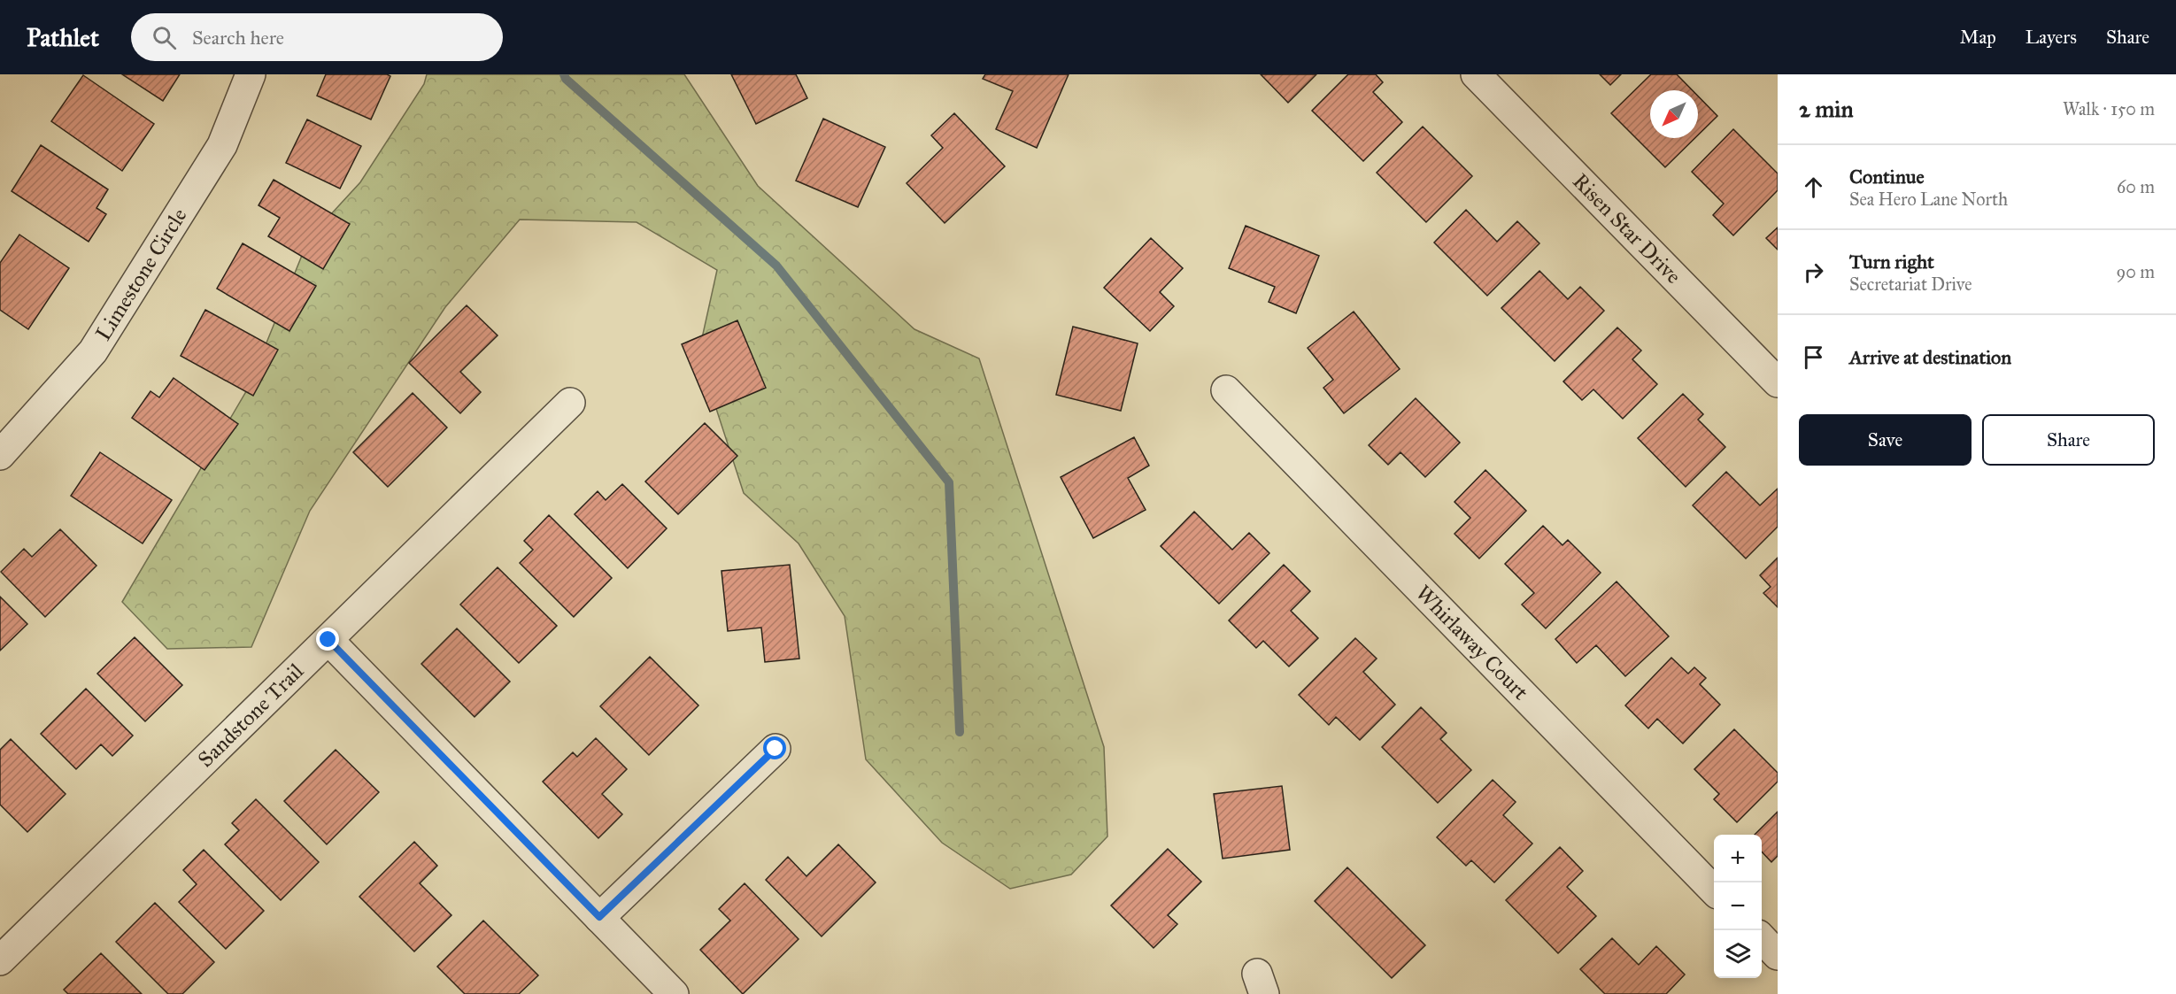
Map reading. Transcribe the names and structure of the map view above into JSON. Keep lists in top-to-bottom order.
{
  "streets": {
    "street": [
      "Risen Star Drive",
      "Limestone Circle",
      "Whirlaway Court",
      "Sandstone Trail"
    ]
  },
  "north": "bottom left",
  "page": {
    "header": "Pathlet",
    "search": "Search here",
    "nav": ["Map", "Layers", "Share"],
    "heading": ["2 min", "Walk · 150 m"],
    "list": [
      ["Continue", "Sea Hero Lane North", "60 m"],
      ["Turn right", "Secretariat Drive", "90 m"],
      "Arrive at destination"
    ],
    "buttons": ["Save", "Share"],
    "map_buttons": ["+", "−"]
  }
}
